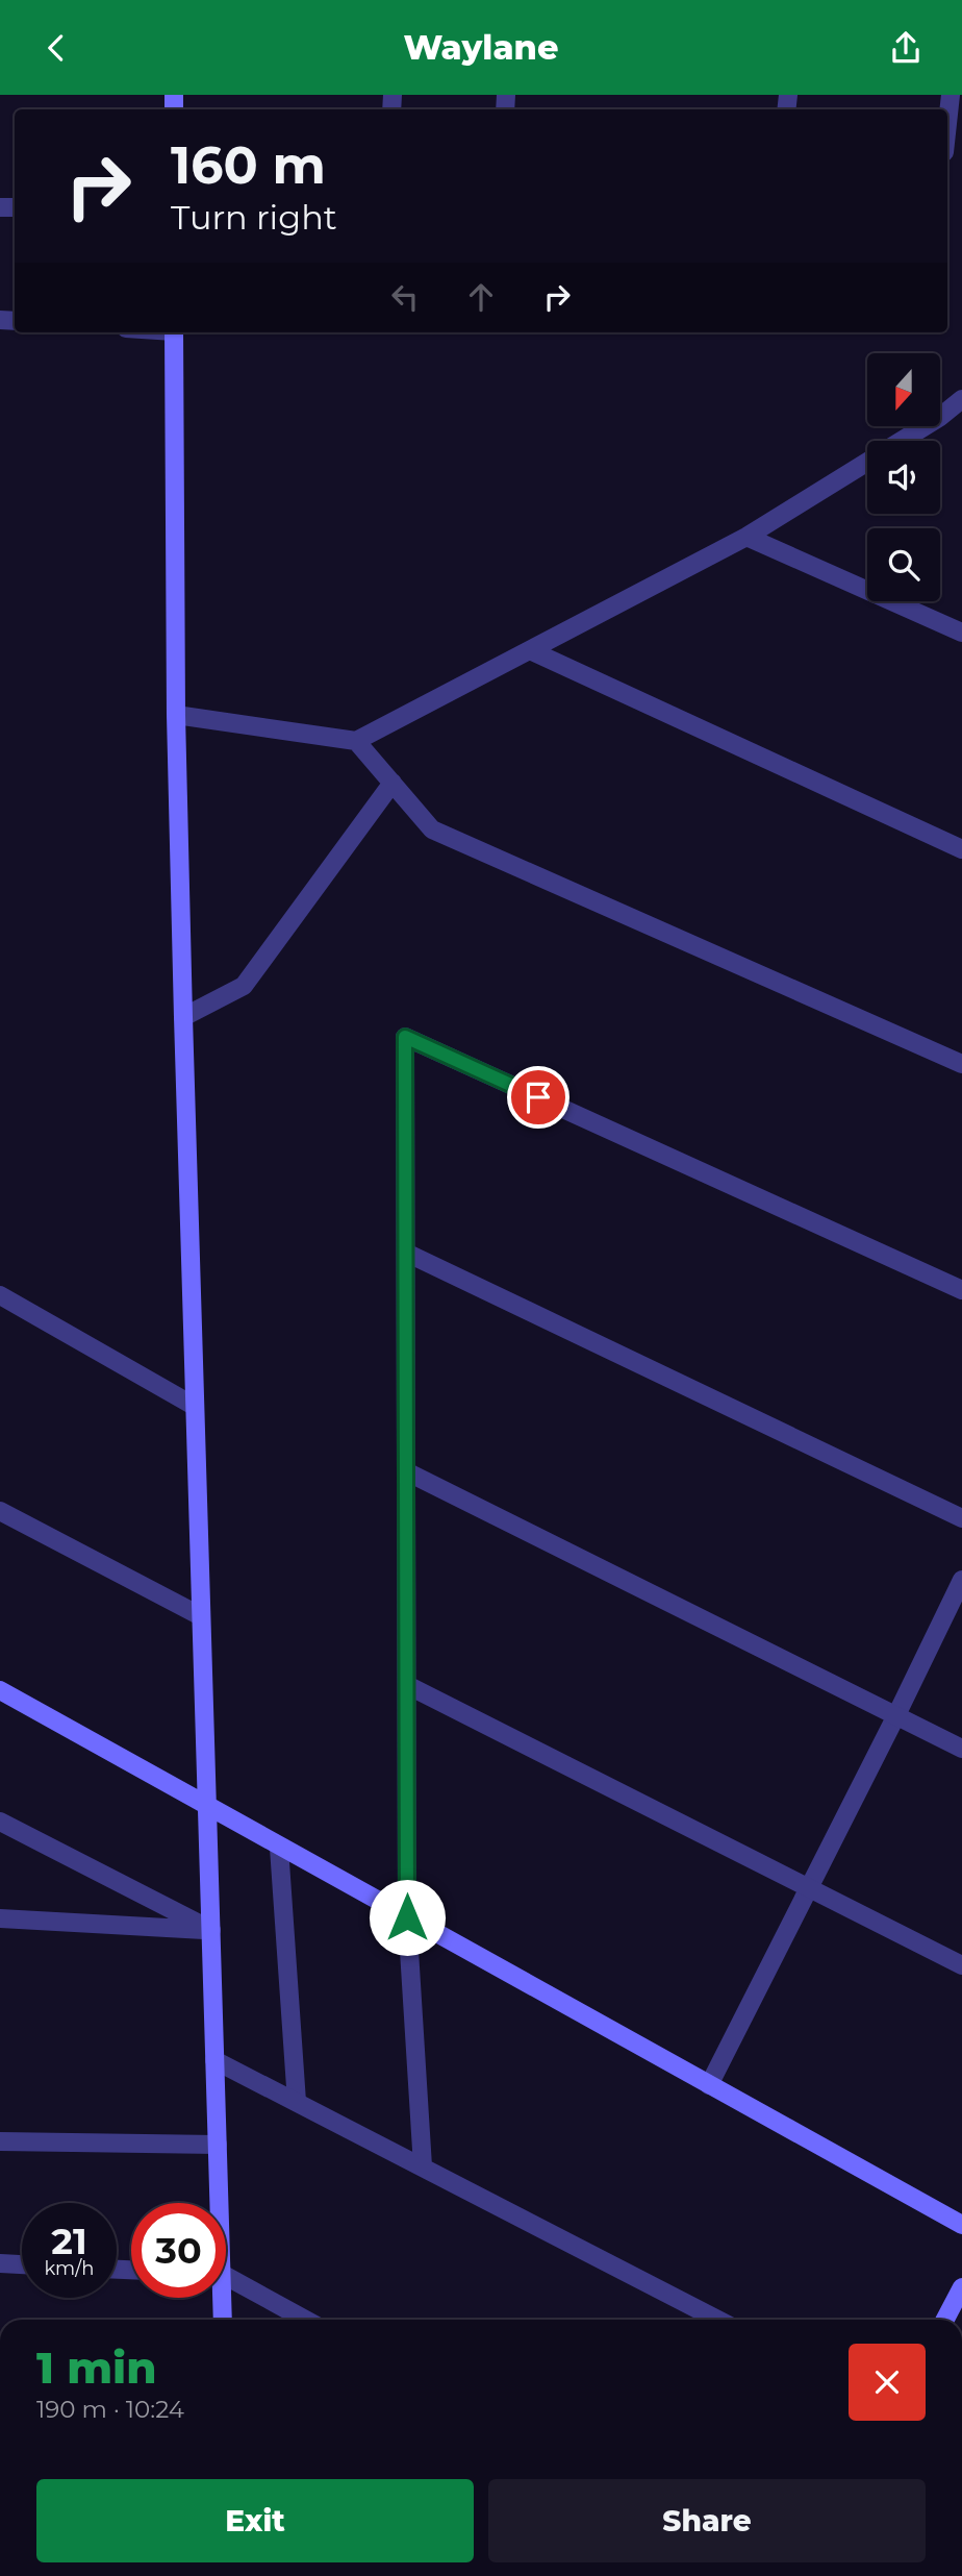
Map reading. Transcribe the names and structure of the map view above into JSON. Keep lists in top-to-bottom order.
{
  "north": "bottom",
  "page": {
    "header": "Waylane",
    "turn": ["160 m", "Turn right"],
    "speed": "21 km/h",
    "limit": "30",
    "heading": ["1 min", "190 m · 10:24"],
    "buttons": ["Exit", "Share"]
  }
}
